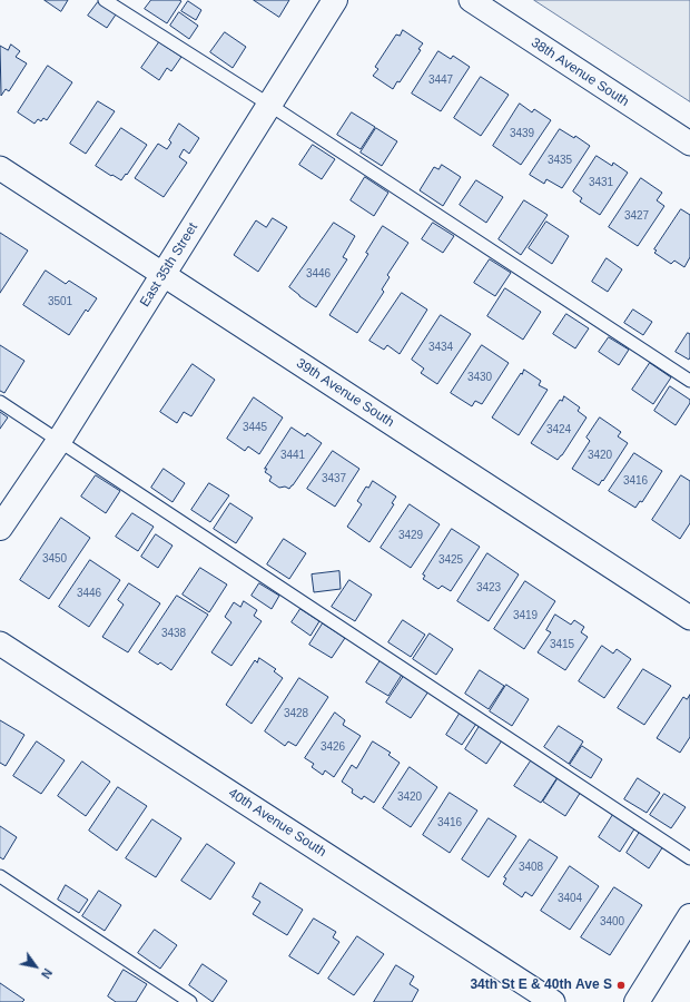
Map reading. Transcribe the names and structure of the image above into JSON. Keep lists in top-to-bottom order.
{
  "streets": {
    "street": [
      "38th Avenue South",
      "East 35th Street",
      "39th Avenue South",
      "40th Avenue South"
    ]
  },
  "crossings": [
    ["East 35th Street", "39th Avenue South"]
  ],
  "places": ["34th St E & 40th Ave S"],
  "house_numbers": [
    "3447",
    "3439",
    "3435",
    "3431",
    "3427",
    "3446",
    "3501",
    "3434",
    "3430",
    "3445",
    "3424",
    "3441",
    "3420",
    "3437",
    "3416",
    "3429",
    "3450",
    "3425",
    "3423",
    "3446",
    "3419",
    "3438",
    "3415",
    "3428",
    "3426",
    "3420",
    "3416",
    "3408",
    "3404",
    "3400"
  ],
  "north": "bottom right"
}
